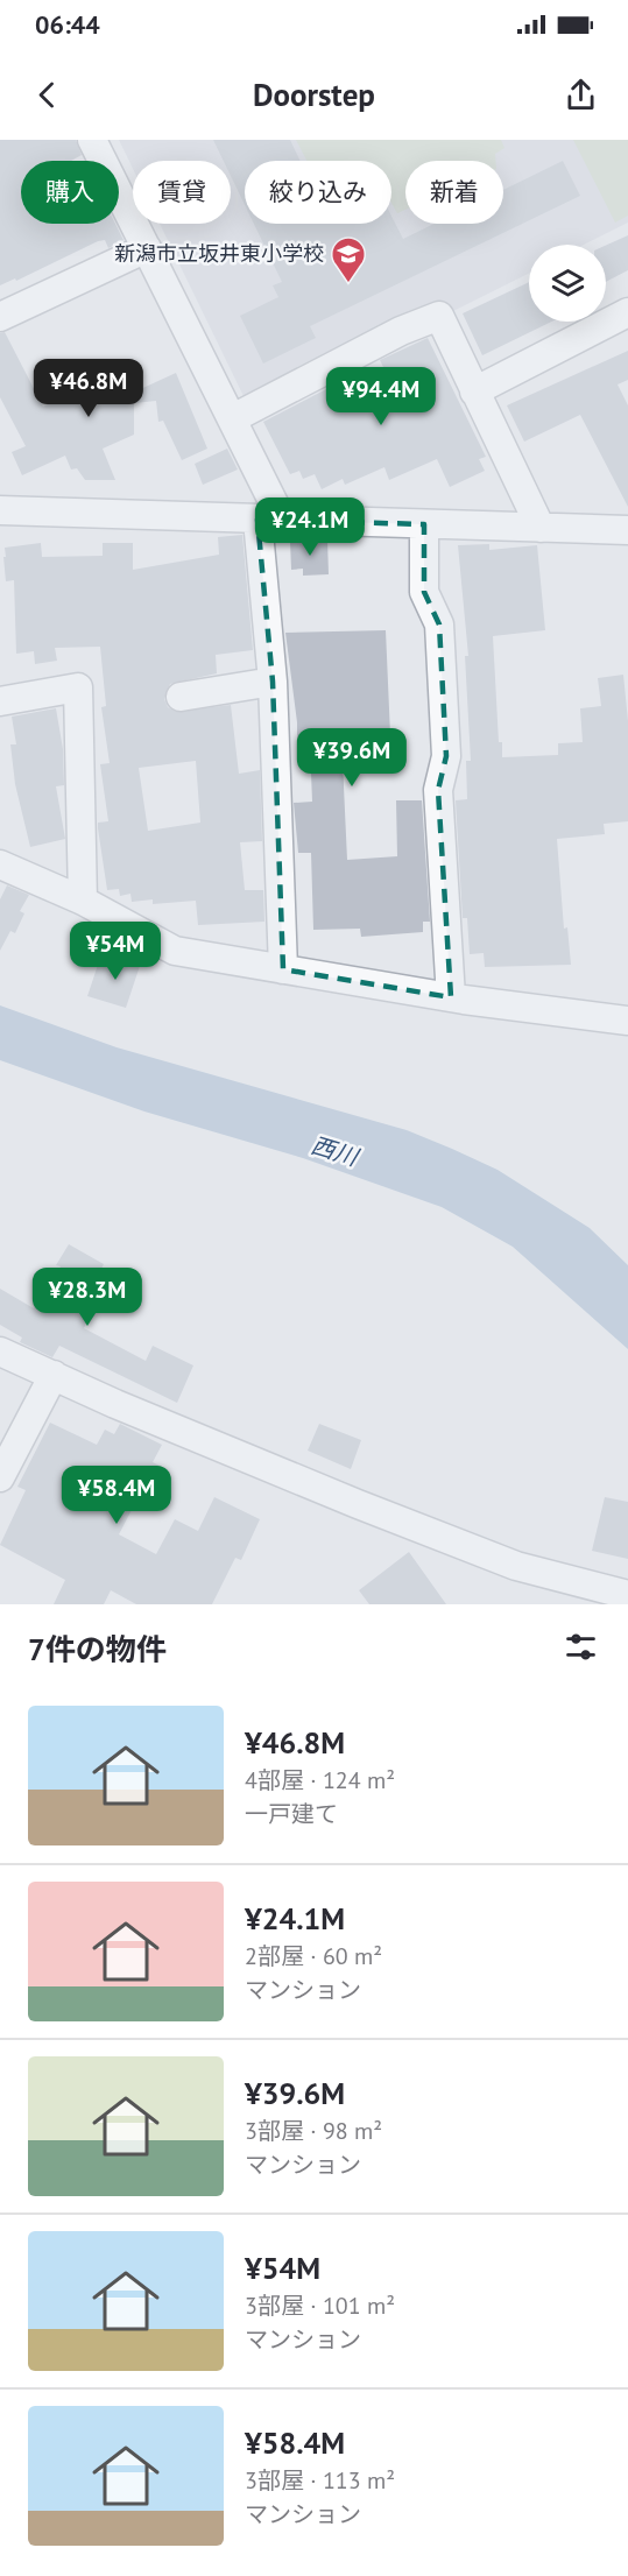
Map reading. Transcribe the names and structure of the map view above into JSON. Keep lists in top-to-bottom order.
{
  "water": ["西川"],
  "places": {
    "school or university": ["新潟市立坂井東小学校"]
  },
  "page": {
    "status": "06:44",
    "header": "Doorstep",
    "chip": [
      "購入",
      "賃貸",
      "絞り込み",
      "新着"
    ],
    "price": [
      "¥46.8M",
      "¥94.4M",
      "¥24.1M",
      "¥39.6M",
      "¥54M",
      "¥28.3M",
      "¥58.4M"
    ],
    "heading": "7件の物件",
    "list": [
      {
        "name": "¥46.8M",
        "note": "4部屋 · 124 m² · 一戸建て"
      },
      {
        "name": "¥24.1M",
        "note": "2部屋 · 60 m² · マンション"
      },
      {
        "name": "¥39.6M",
        "note": "3部屋 · 98 m² · マンション"
      },
      {
        "name": "¥54M",
        "note": "3部屋 · 101 m² · マンション"
      },
      {
        "name": "¥58.4M",
        "note": "3部屋 · 113 m² · マンション"
      }
    ]
  }
}
